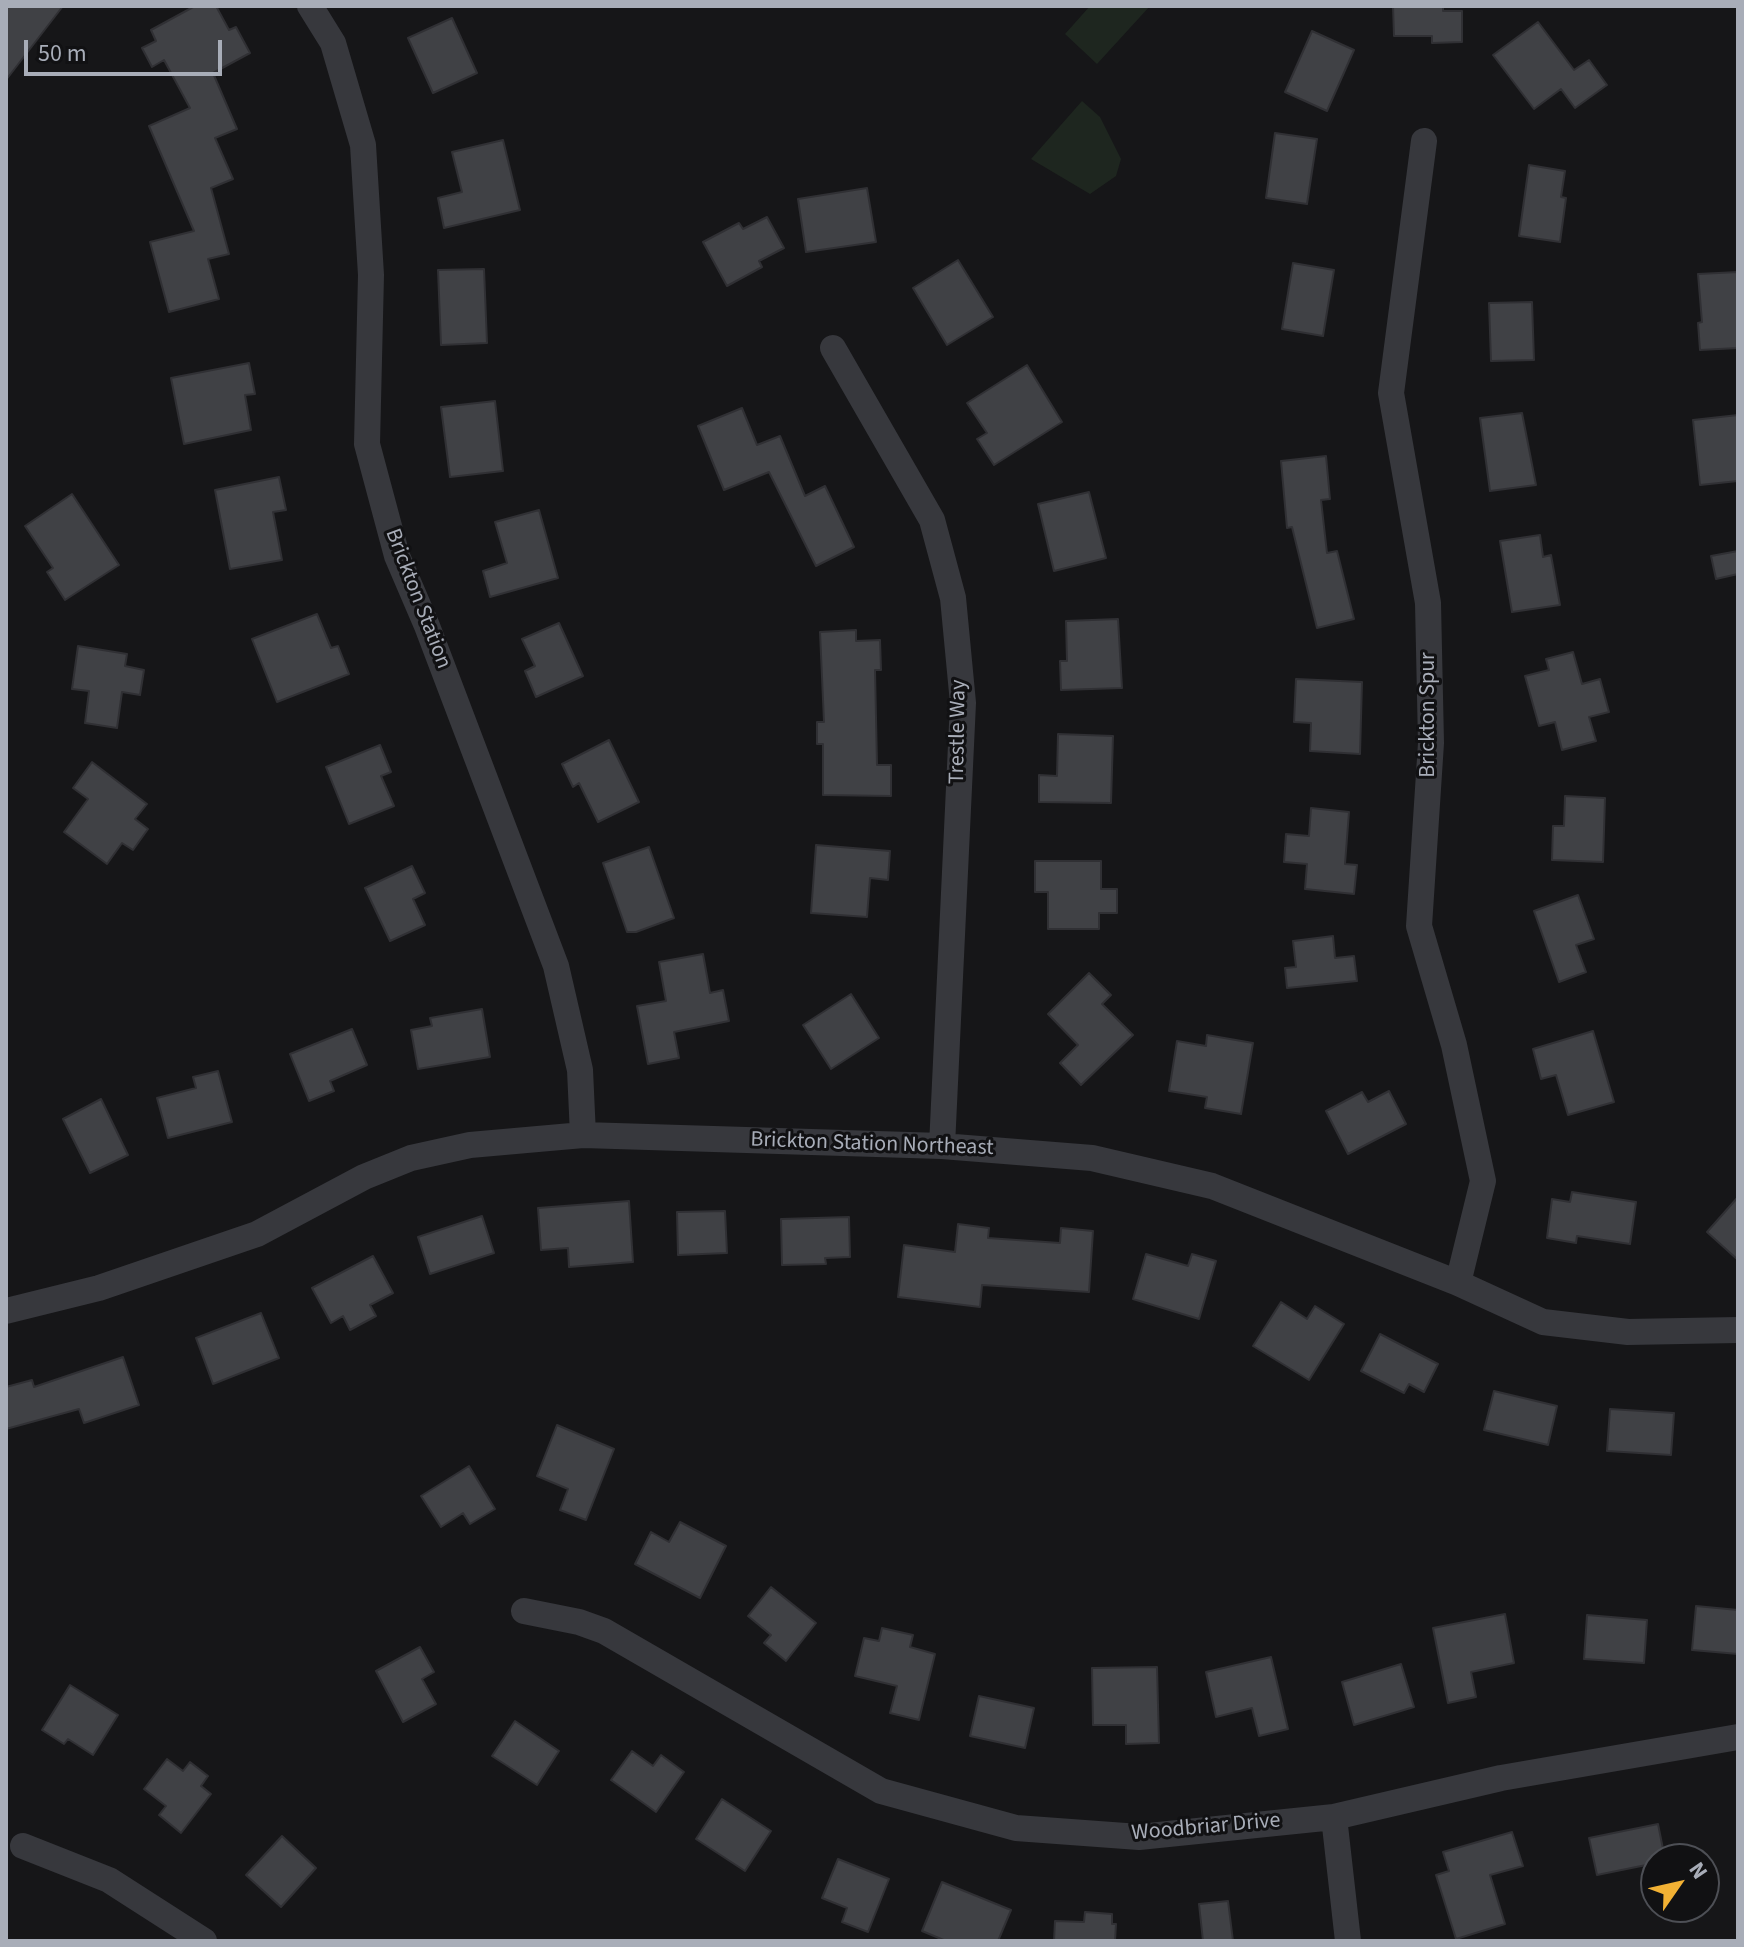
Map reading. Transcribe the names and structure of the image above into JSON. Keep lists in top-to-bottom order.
{
  "streets": {
    "street": [
      "Brickton Station",
      "Brickton Spur",
      "Trestle Way",
      "Brickton Station Northeast",
      "Woodbriar Drive"
    ]
  },
  "crossings": [
    ["Brickton Station", "Brickton Station Northeast"],
    ["Brickton Spur", "Brickton Station Northeast"],
    ["Trestle Way", "Brickton Station Northeast"]
  ],
  "scale_bar": "50 m",
  "north": "top right"
}
